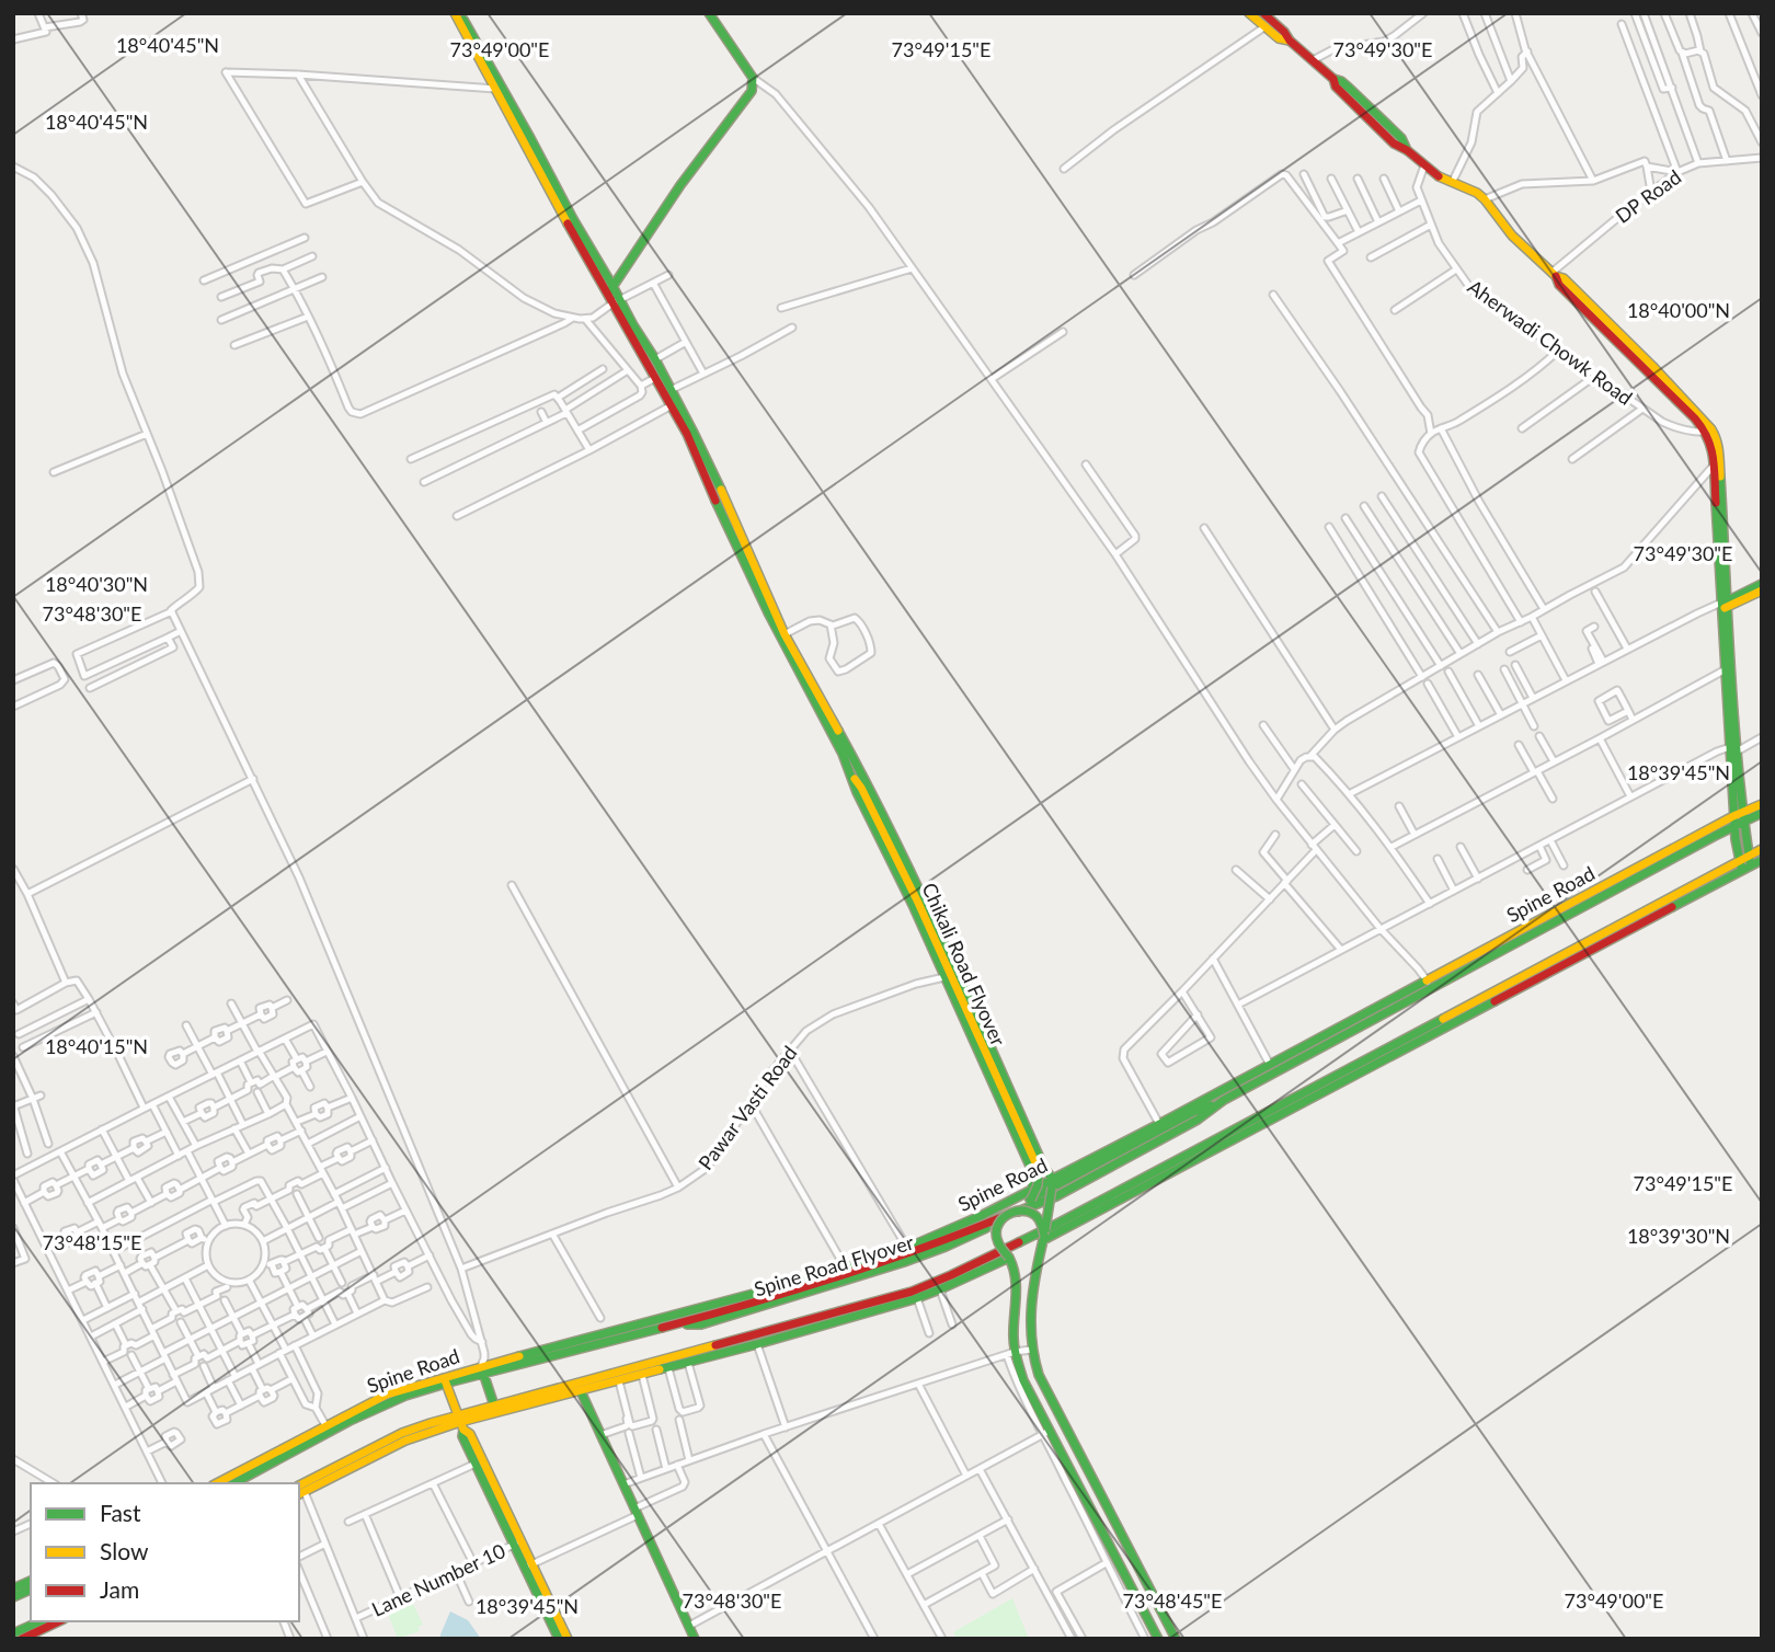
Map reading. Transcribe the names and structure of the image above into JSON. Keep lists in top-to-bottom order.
{
  "streets": {
    "main road": ["Spine Road", "Chikali Road Flyover", "Spine Road Flyover"],
    "street": [
      "DP Road",
      "Aherwadi Chowk Road",
      "Pawar Vasti Road",
      "Lane Number 10"
    ]
  },
  "crossings": [
    ["Spine Road", "Chikali Road Flyover"],
    ["Spine Road", "Spine Road Flyover"],
    ["Chikali Road Flyover", "Spine Road Flyover"]
  ],
  "legend": ["Fast", "Slow", "Jam"],
  "coordinates": [
    "18°40'45\"N",
    "73°49'30\"E",
    "73°49'00\"E",
    "73°49'15\"E",
    "18°40'00\"N",
    "18°40'30\"N",
    "73°48'30\"E",
    "18°39'45\"N",
    "18°40'15\"N",
    "18°39'30\"N",
    "73°48'15\"E",
    "73°48'45\"E"
  ]
}
